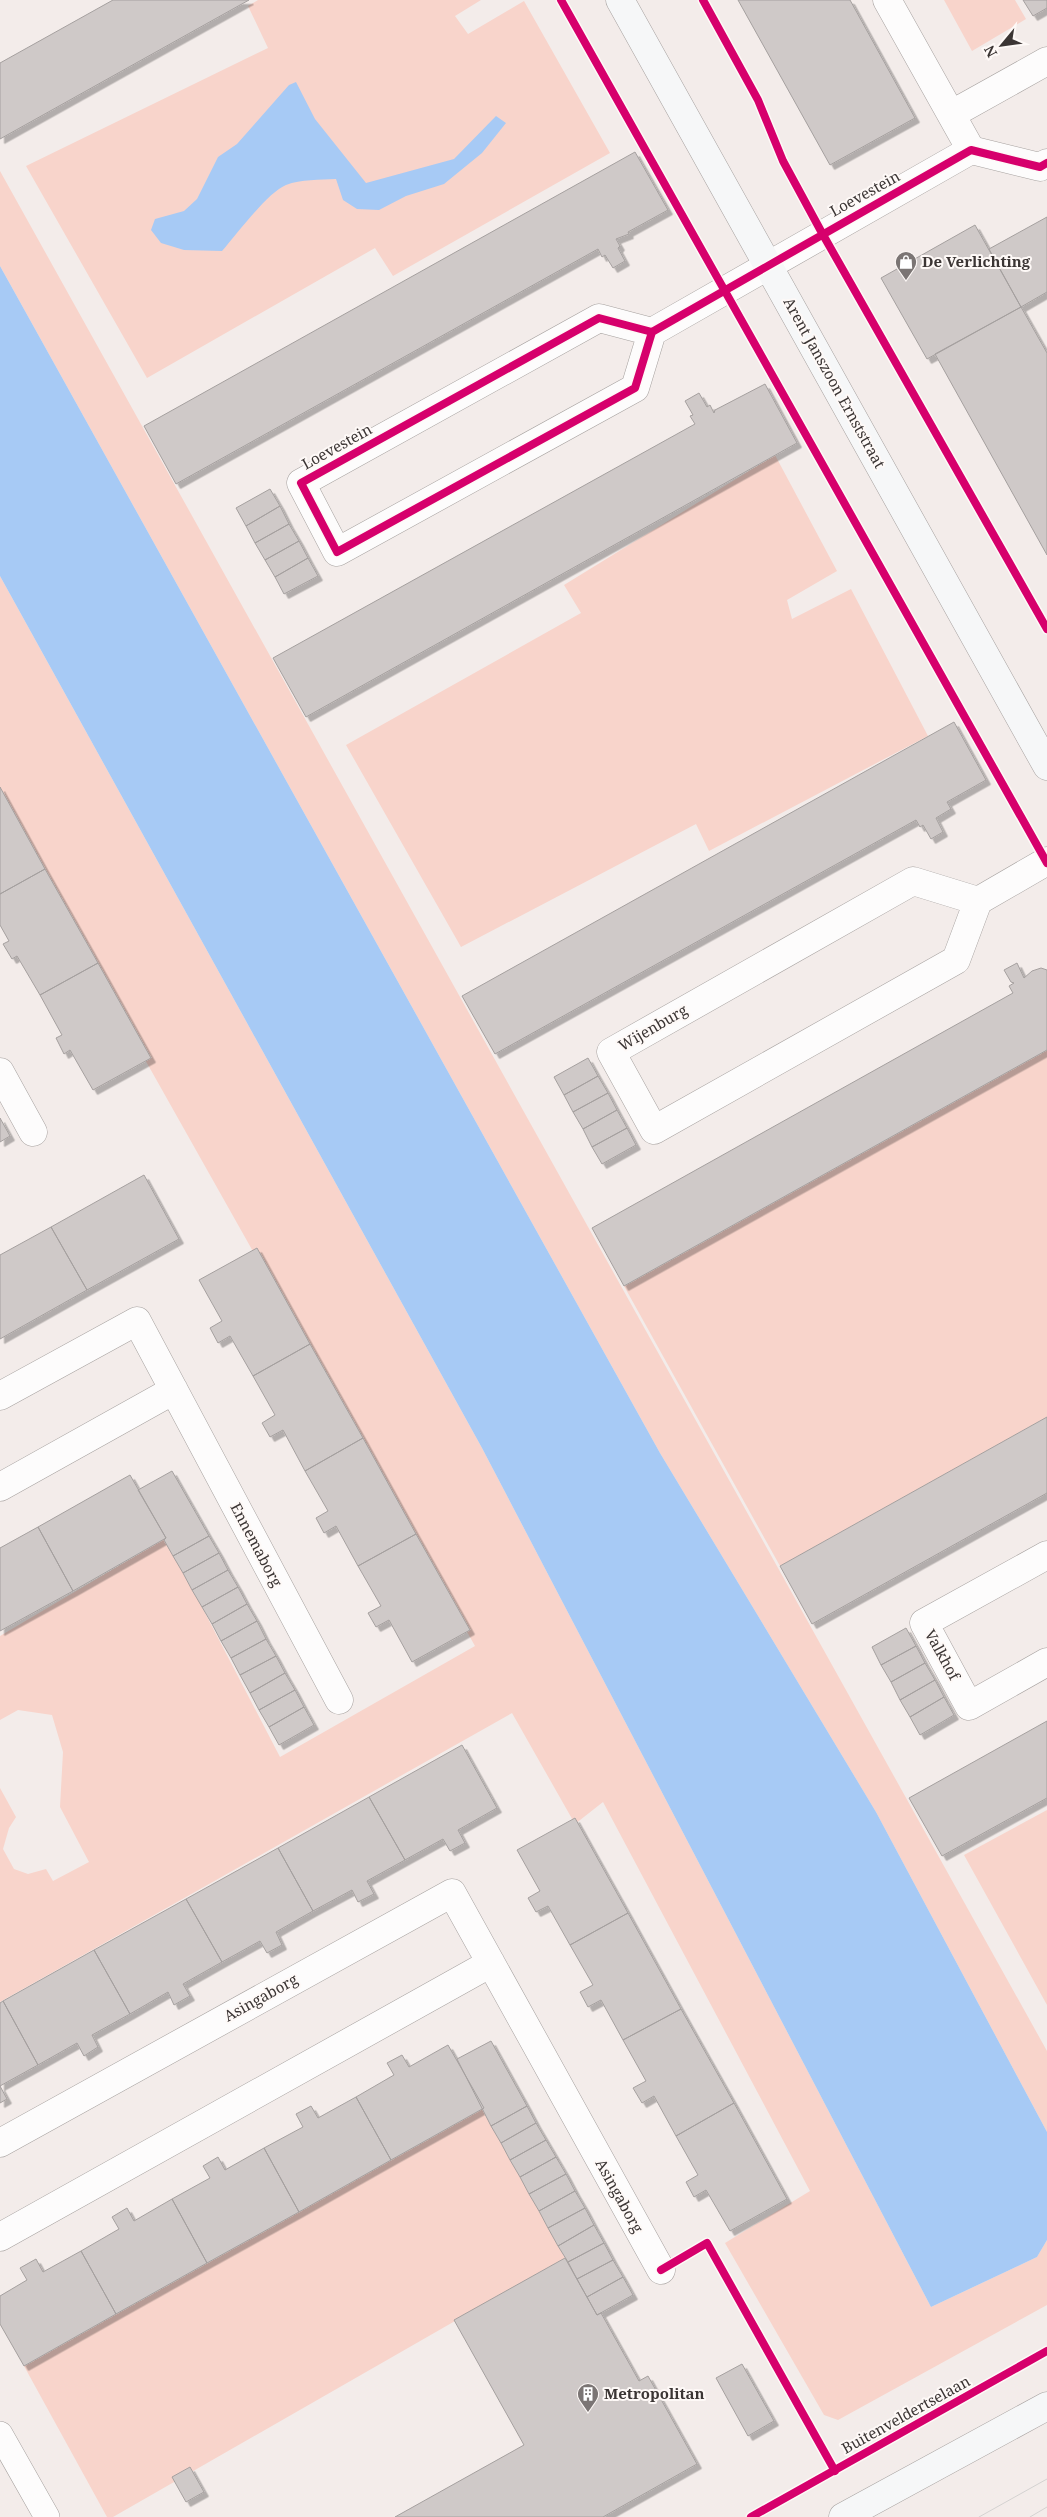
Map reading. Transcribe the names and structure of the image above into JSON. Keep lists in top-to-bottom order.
{
  "streets": {
    "street": [
      "Loevestein",
      "Arent Janszoon Ernststraat",
      "Wijenburg",
      "Ennemaborg",
      "Valkhof",
      "Asingaborg"
    ],
    "cycle path": ["Buitenveldertselaan"]
  },
  "crossings": [
    ["Loevestein", "Arent Janszoon Ernststraat"]
  ],
  "places": {
    "shop": ["De Verlichting"],
    "building": ["Metropolitan"]
  },
  "north": "bottom left"
}
